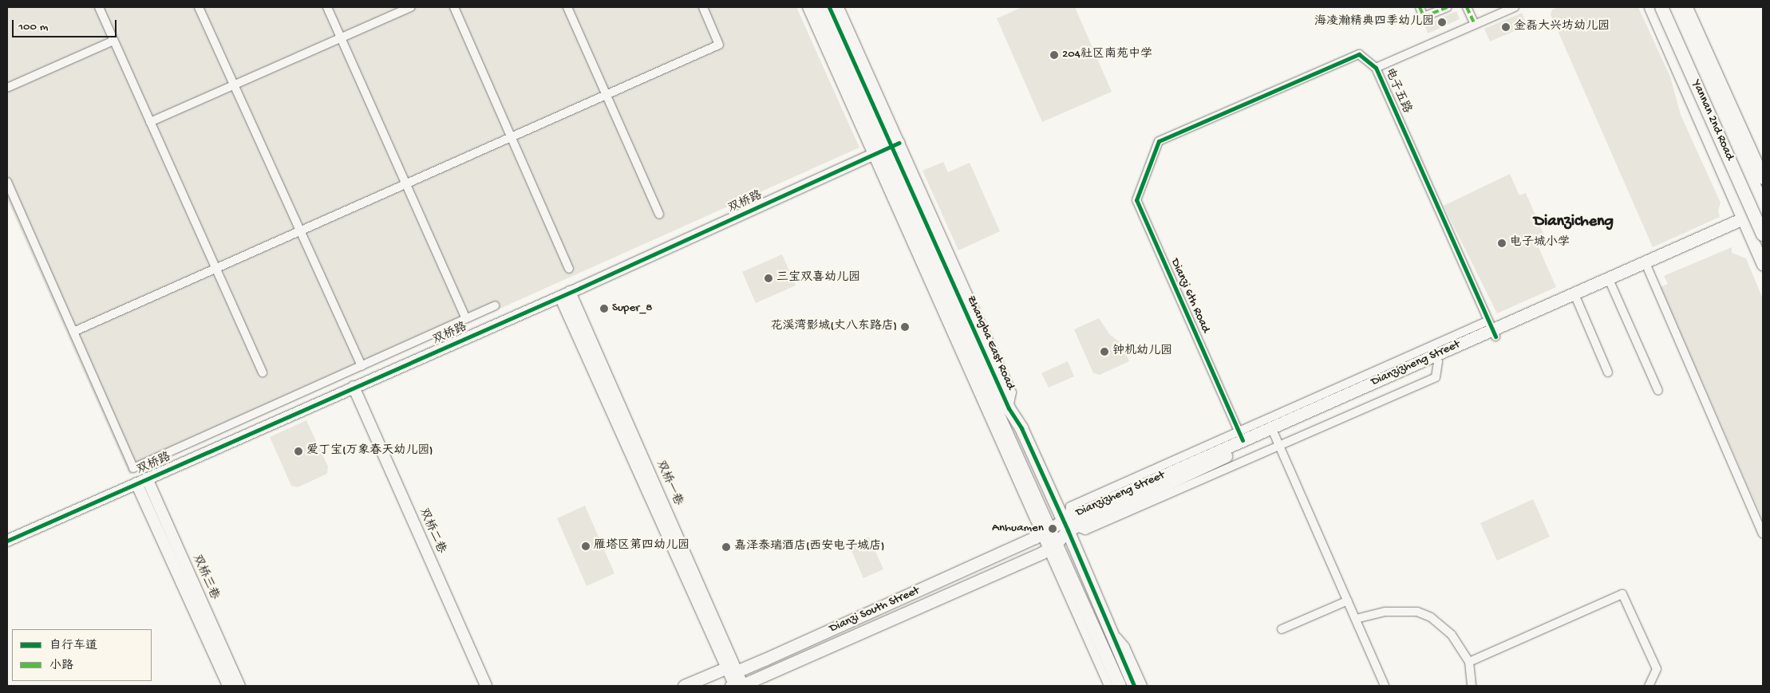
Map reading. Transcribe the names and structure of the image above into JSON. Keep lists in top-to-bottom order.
{
  "streets": {
    "main road": [
      "Yannan 2nd Road",
      "Zhangba East Road",
      "Dianzizheng Street",
      "Dianzi South Street"
    ],
    "street": [
      "电子五路",
      "双桥路",
      "Dianzi 6th Road",
      "双桥一巷",
      "双桥二巷",
      "双桥三巷"
    ]
  },
  "crossings": [
    ["电子五路", "Dianzi 6th Road"],
    ["电子五路", "Dianzizheng Street"],
    ["双桥路", "Zhangba East Road"],
    ["双桥路", "双桥一巷"],
    ["双桥路", "双桥二巷"],
    ["双桥路", "双桥三巷"],
    ["Dianzi 6th Road", "Dianzizheng Street"],
    ["Zhangba East Road", "Dianzizheng Street"],
    ["Zhangba East Road", "Dianzi South Street"],
    ["Dianzizheng Street", "Dianzi South Street"],
    ["双桥一巷", "Dianzi South Street"]
  ],
  "districts": ["Dianzicheng"],
  "places": [
    "海凌瀚精典四季幼儿园",
    "金磊大兴坊幼儿园",
    "204社区南苑中学",
    "电子城小学",
    "三宝双喜幼儿园",
    "Super_8",
    "花溪湾影城(丈八东路店)",
    "钟机幼儿园",
    "爱丁宝(万象春天幼儿园)",
    "Anhuamen",
    "雁塔区第四幼儿园",
    "嘉泽泰瑞酒店(西安电子城店)"
  ],
  "legend": ["自行车道", "小路"],
  "scale_bar": "100 m"
}
